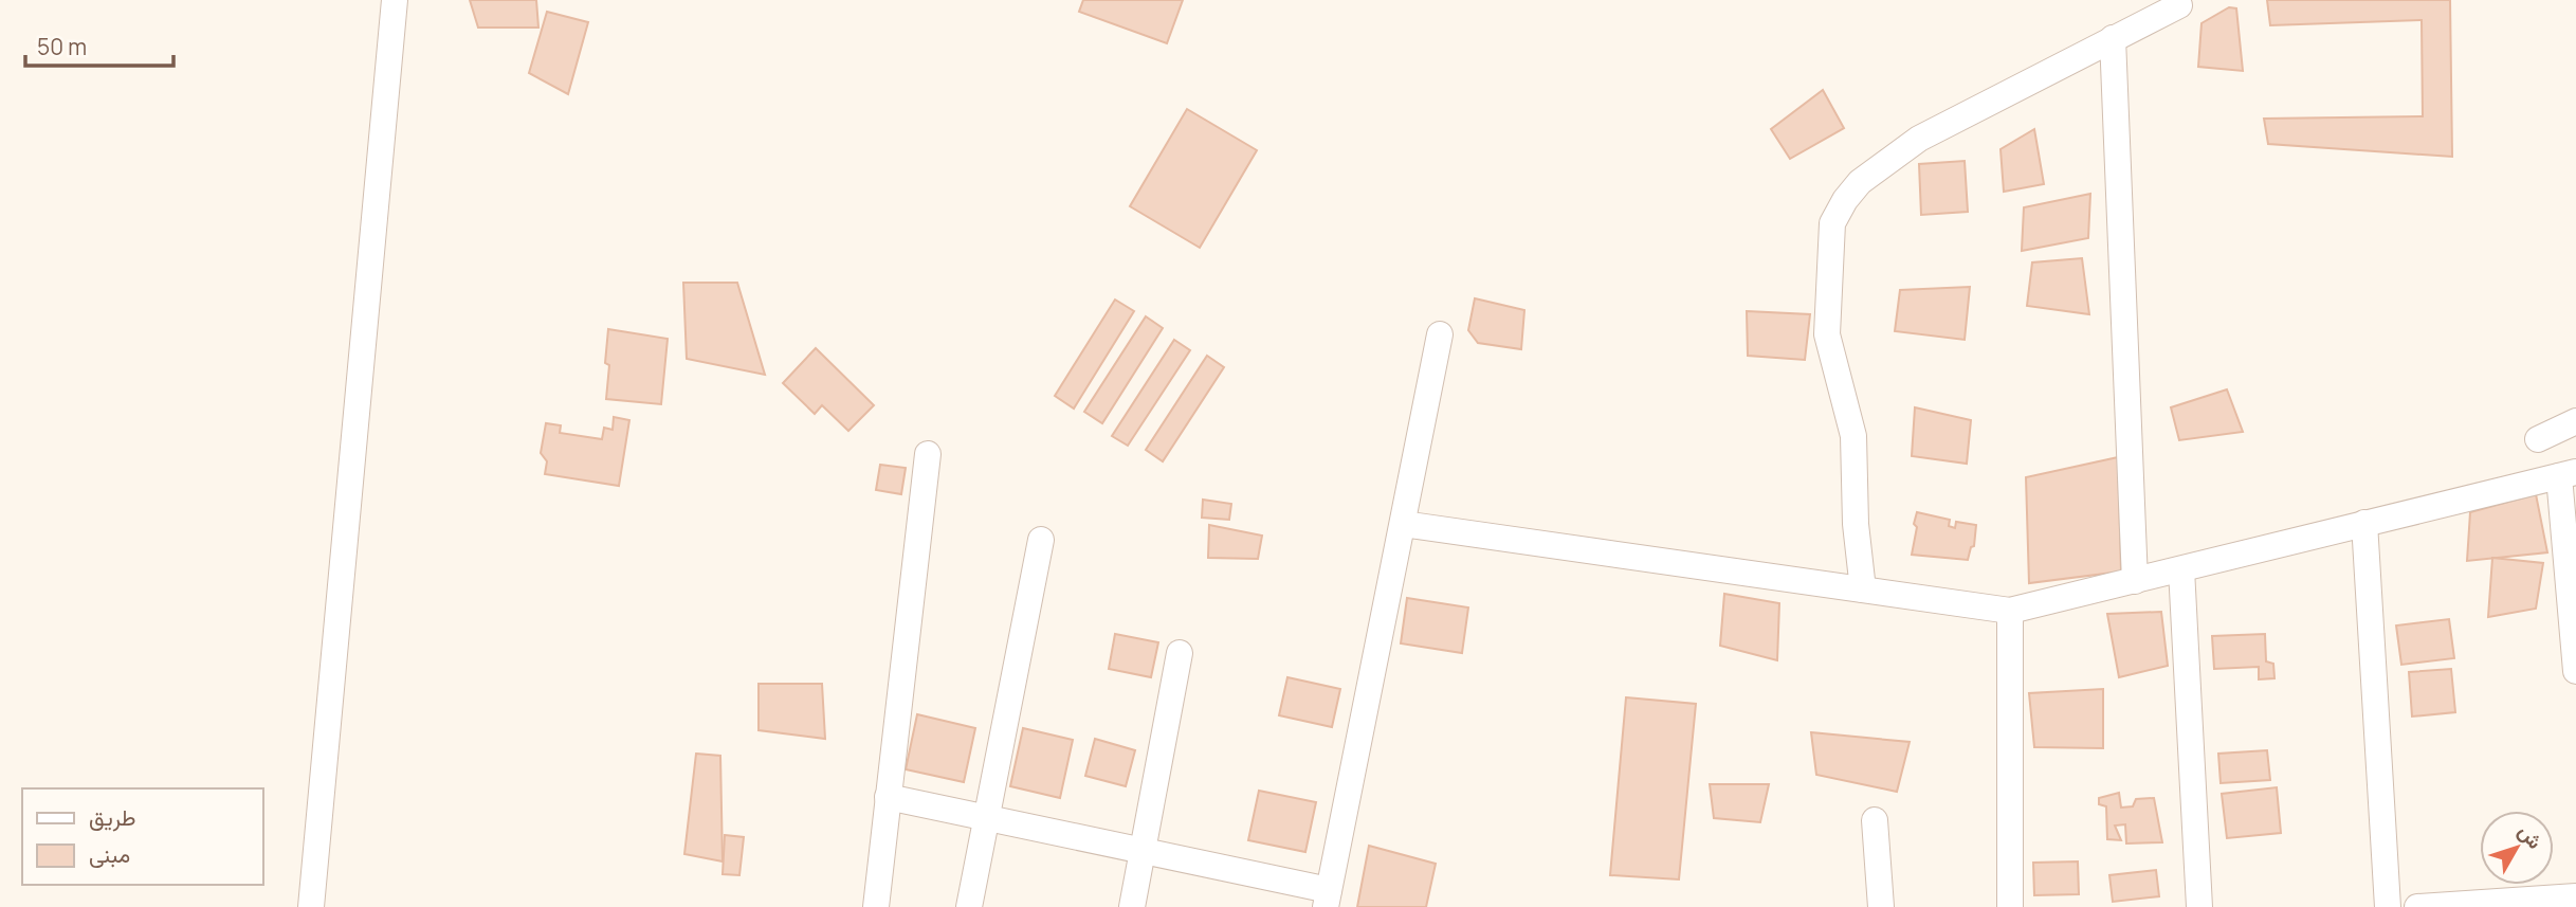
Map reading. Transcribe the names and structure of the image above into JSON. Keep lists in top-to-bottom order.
{
  "legend": ["طريق", "مبنى"],
  "scale_bar": "50 m",
  "north": "top right"
}
